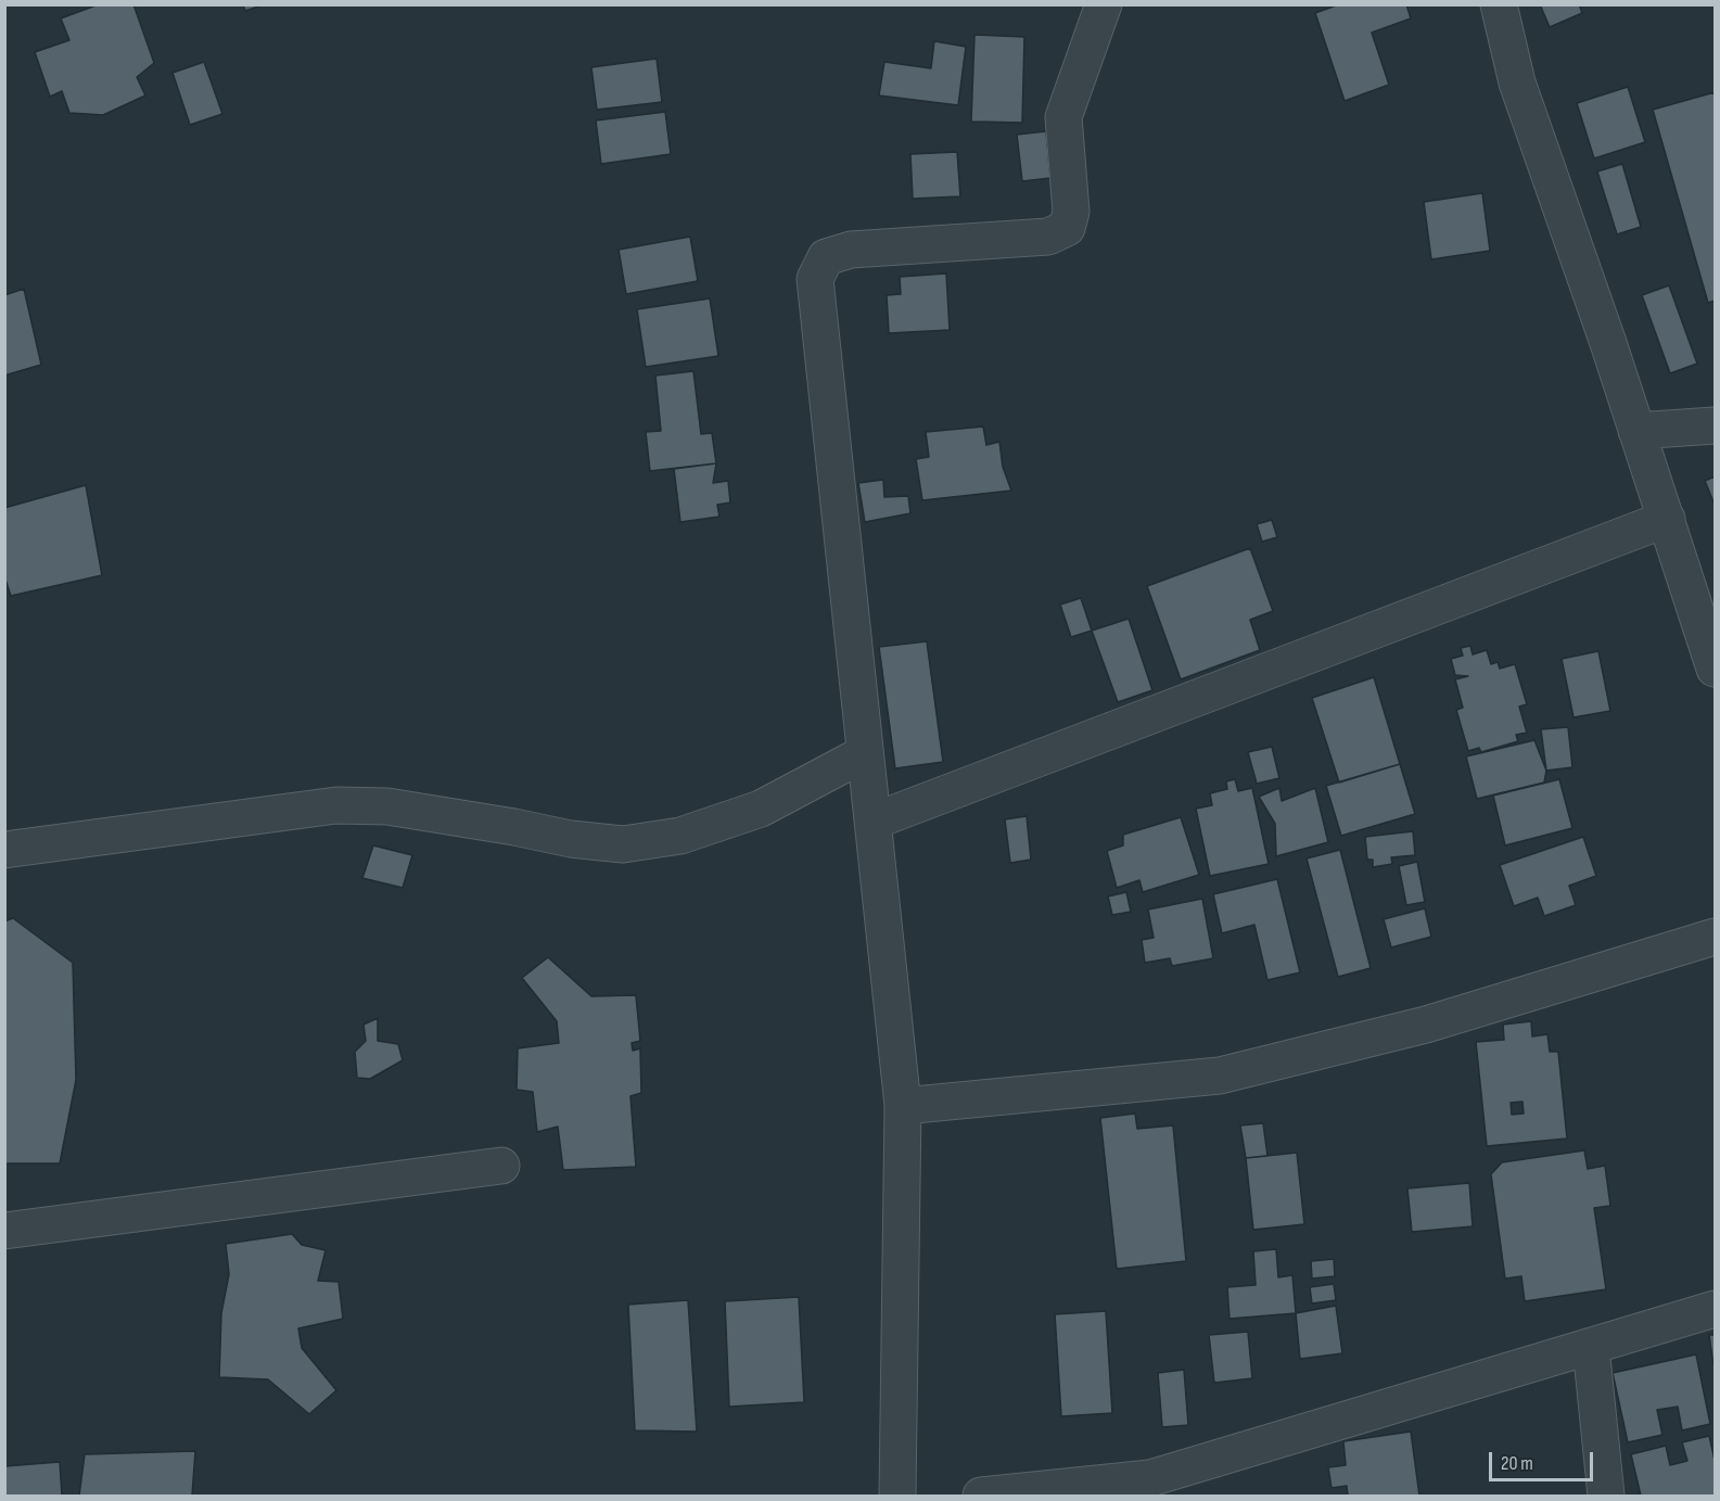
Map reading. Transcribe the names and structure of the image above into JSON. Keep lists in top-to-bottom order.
{
  "scale_bar": "20 m"
}
